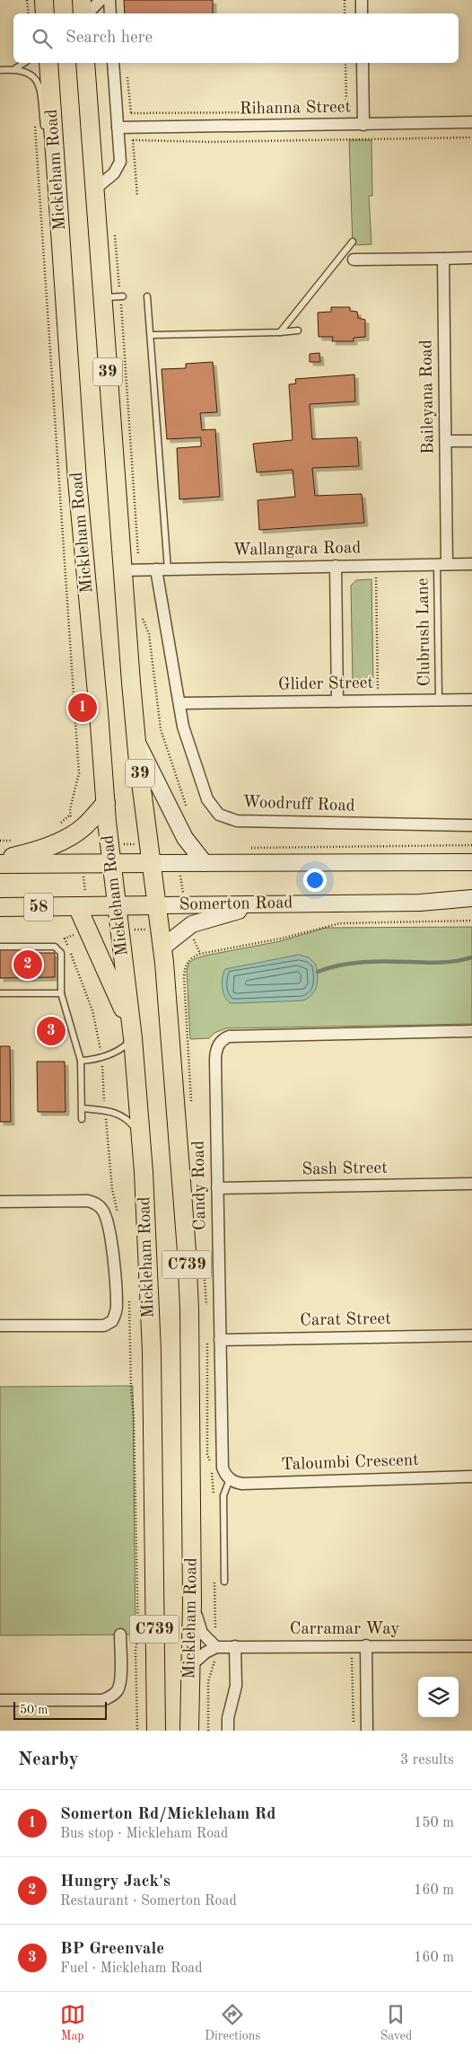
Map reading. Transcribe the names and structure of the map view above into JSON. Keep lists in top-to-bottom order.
{
  "streets": {
    "main road": [
      "Mickleham Road",
      "39",
      "Somerton Road",
      "58",
      "C739"
    ],
    "street": [
      "Rihanna Street",
      "Baileyana Road",
      "Wallangara Road",
      "Glider Street",
      "Woodruff Road",
      "Sash Street",
      "Candy Road",
      "Carat Street",
      "Taloumbi Crescent",
      "Carramar Way"
    ],
    "lane": ["Clubrush Lane"]
  },
  "crossings": [
    ["Mickleham Road", "Wallangara Road"],
    ["Mickleham Road", "Somerton Road"],
    ["Mickleham Road", "Carramar Way"],
    ["Baileyana Road", "Wallangara Road"],
    ["Baileyana Road", "Clubrush Lane"],
    ["Wallangara Road", "Clubrush Lane"],
    ["Wallangara Road", "Woodruff Road"],
    ["Clubrush Lane", "Glider Street"],
    ["Glider Street", "Woodruff Road"],
    ["Sash Street", "Candy Road"],
    ["Candy Road", "Carat Street"],
    ["Candy Road", "Taloumbi Crescent"]
  ],
  "scale_bar": "50 m",
  "page": {
    "search": "Search here",
    "pins": ["1", "2", "3"],
    "scale": "50 m",
    "heading": ["Nearby", "3 results"],
    "list": [
      {
        "mark": "1",
        "name": "Somerton Rd/Mickleham Rd",
        "note": "Bus stop · Mickleham Road",
        "value": "150 m"
      },
      {
        "mark": "2",
        "name": "Hungry Jack's",
        "note": "Restaurant · Somerton Road",
        "value": "160 m"
      },
      {
        "mark": "3",
        "name": "BP Greenvale",
        "note": "Fuel · Mickleham Road",
        "value": "160 m"
      }
    ],
    "nav": ["Map", "Directions", "Saved"]
  }
}
